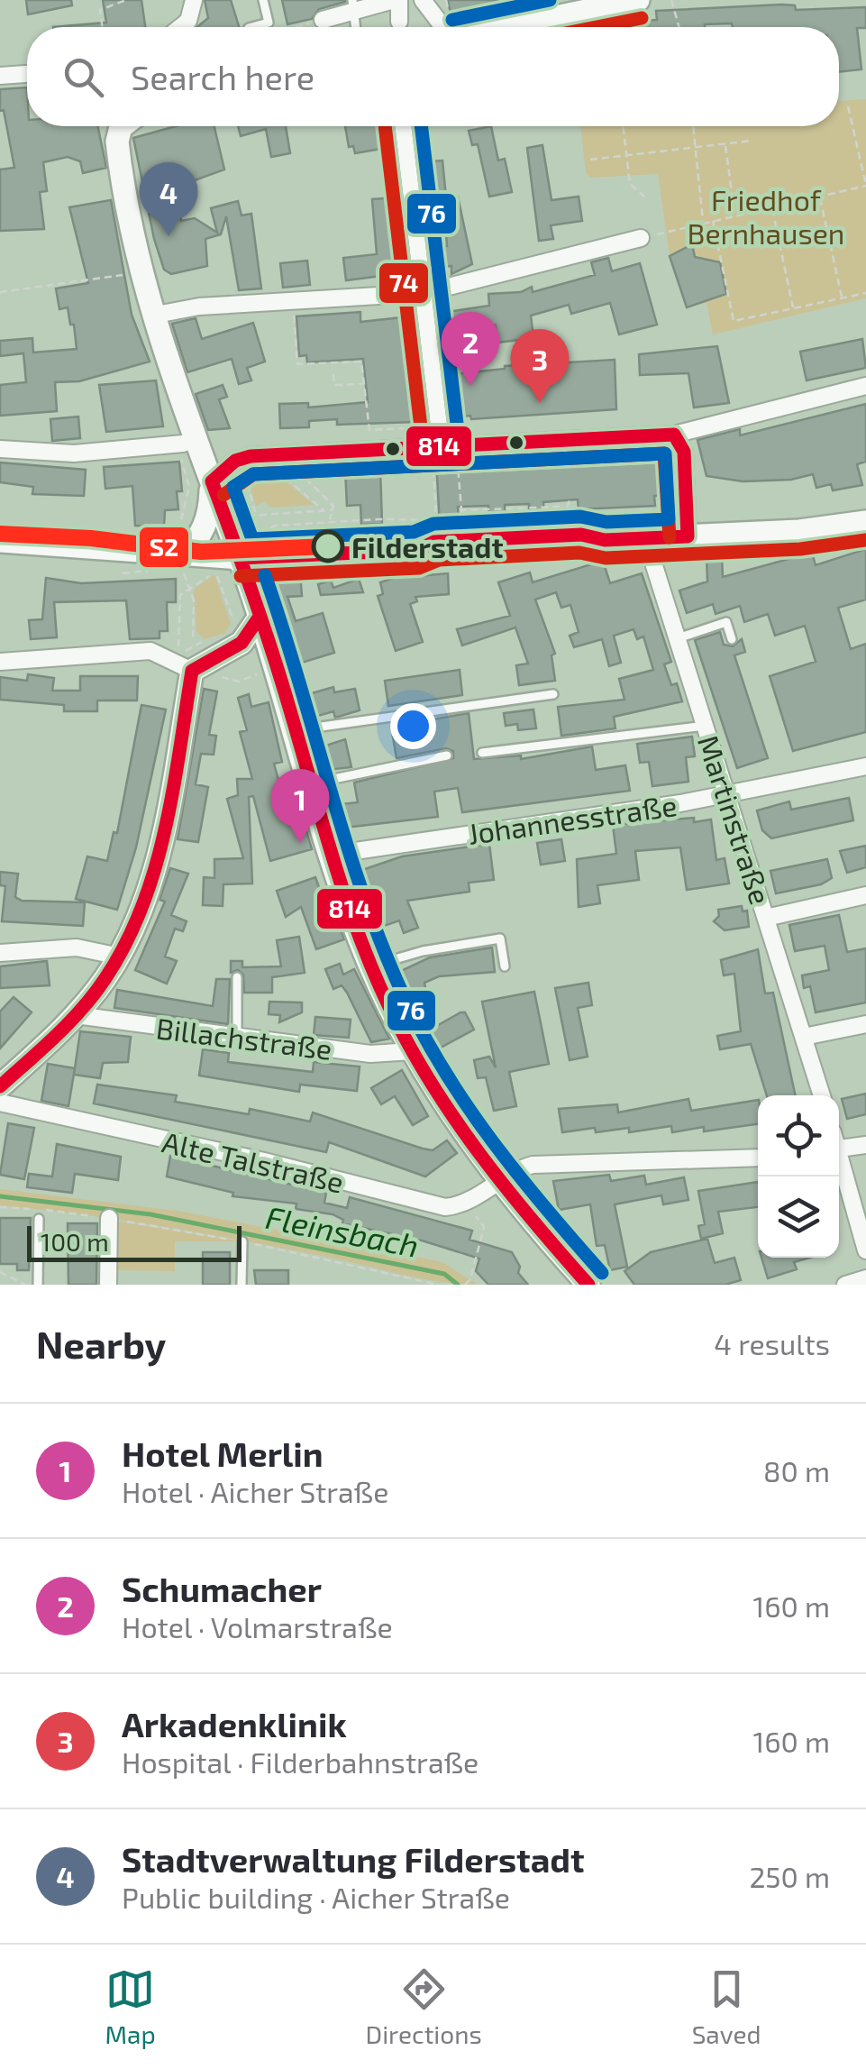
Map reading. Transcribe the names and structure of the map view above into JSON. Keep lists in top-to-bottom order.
{
  "streets": {
    "street": [
      "Johannesstraße",
      "Martinstraße",
      "Billachstraße",
      "Alte Talstraße"
    ]
  },
  "crossings": [
    ["Johannesstraße", "Martinstraße"]
  ],
  "water": ["Fleinsbach"],
  "parks": ["Friedhof Bernhausen"],
  "places": ["Filderstadt"],
  "lines": [
    "transit line 76",
    "transit line 74",
    "transit line 814",
    "transit line S2"
  ],
  "scale_bar": "100 m",
  "page": {
    "search": "Search here",
    "pins": [
      "4",
      "2",
      "3",
      "1"
    ],
    "scale": "100 m",
    "heading": ["Nearby", "4 results"],
    "list": [
      {
        "mark": "1",
        "name": "Hotel Merlin",
        "note": "Hotel · Aicher Straße",
        "value": "80 m"
      },
      {
        "mark": "2",
        "name": "Schumacher",
        "note": "Hotel · Volmarstraße",
        "value": "160 m"
      },
      {
        "mark": "3",
        "name": "Arkadenklinik",
        "note": "Hospital · Filderbahnstraße",
        "value": "160 m"
      },
      {
        "mark": "4",
        "name": "Stadtverwaltung Filderstadt",
        "note": "Public building · Aicher Straße",
        "value": "250 m"
      }
    ],
    "nav": ["Map", "Directions", "Saved"]
  }
}
